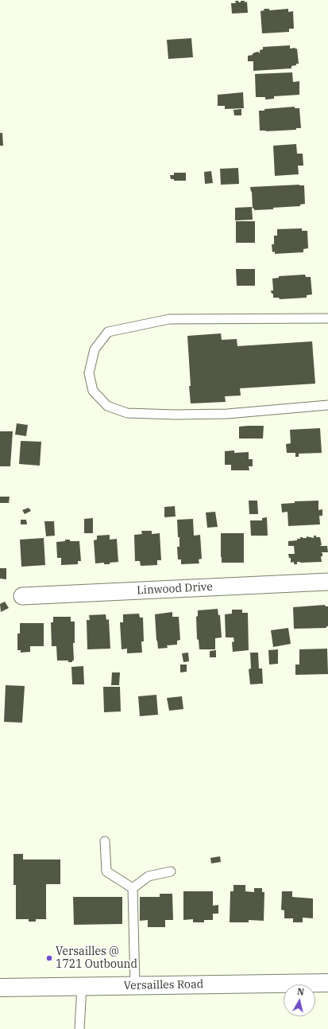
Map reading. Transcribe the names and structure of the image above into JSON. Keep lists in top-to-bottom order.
{
  "streets": {
    "main road": ["Versailles Road"],
    "street": ["Linwood Drive"]
  },
  "places": ["Versailles @ 1721 Outbound"],
  "north": "top"
}
